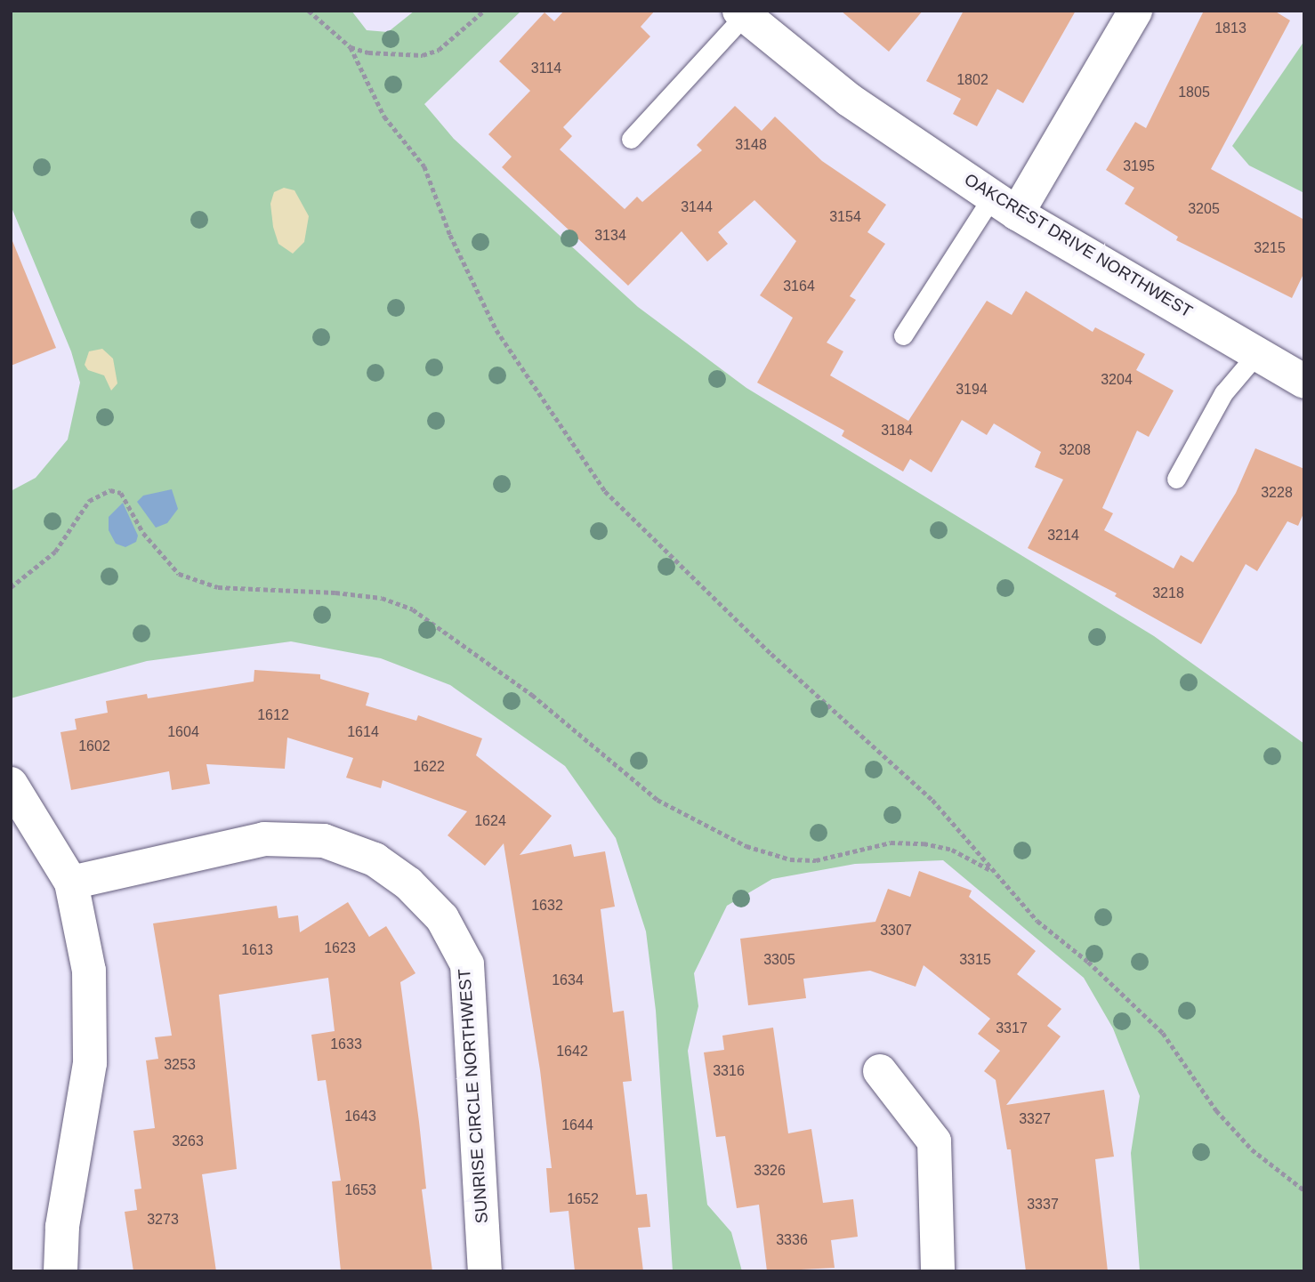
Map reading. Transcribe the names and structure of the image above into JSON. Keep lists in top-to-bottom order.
{
  "streets": {
    "street": ["OAKCREST DRIVE NORTHWEST", "SUNRISE CIRCLE NORTHWEST"]
  },
  "house_numbers": [
    "1813",
    "3114",
    "1802",
    "1805",
    "3148",
    "3195",
    "3144",
    "3205",
    "3154",
    "3134",
    "3215",
    "3164",
    "3204",
    "3194",
    "3184",
    "3208",
    "3228",
    "3214",
    "3218",
    "1612",
    "1604",
    "1614",
    "1602",
    "1622",
    "1624",
    "1632",
    "3307",
    "1623",
    "1613",
    "3305",
    "3315",
    "1634",
    "3317",
    "1633",
    "1642",
    "3253",
    "3316",
    "1643",
    "3327",
    "1644",
    "3263",
    "3326",
    "1653",
    "1652",
    "3337",
    "3273",
    "3336"
  ]
}
